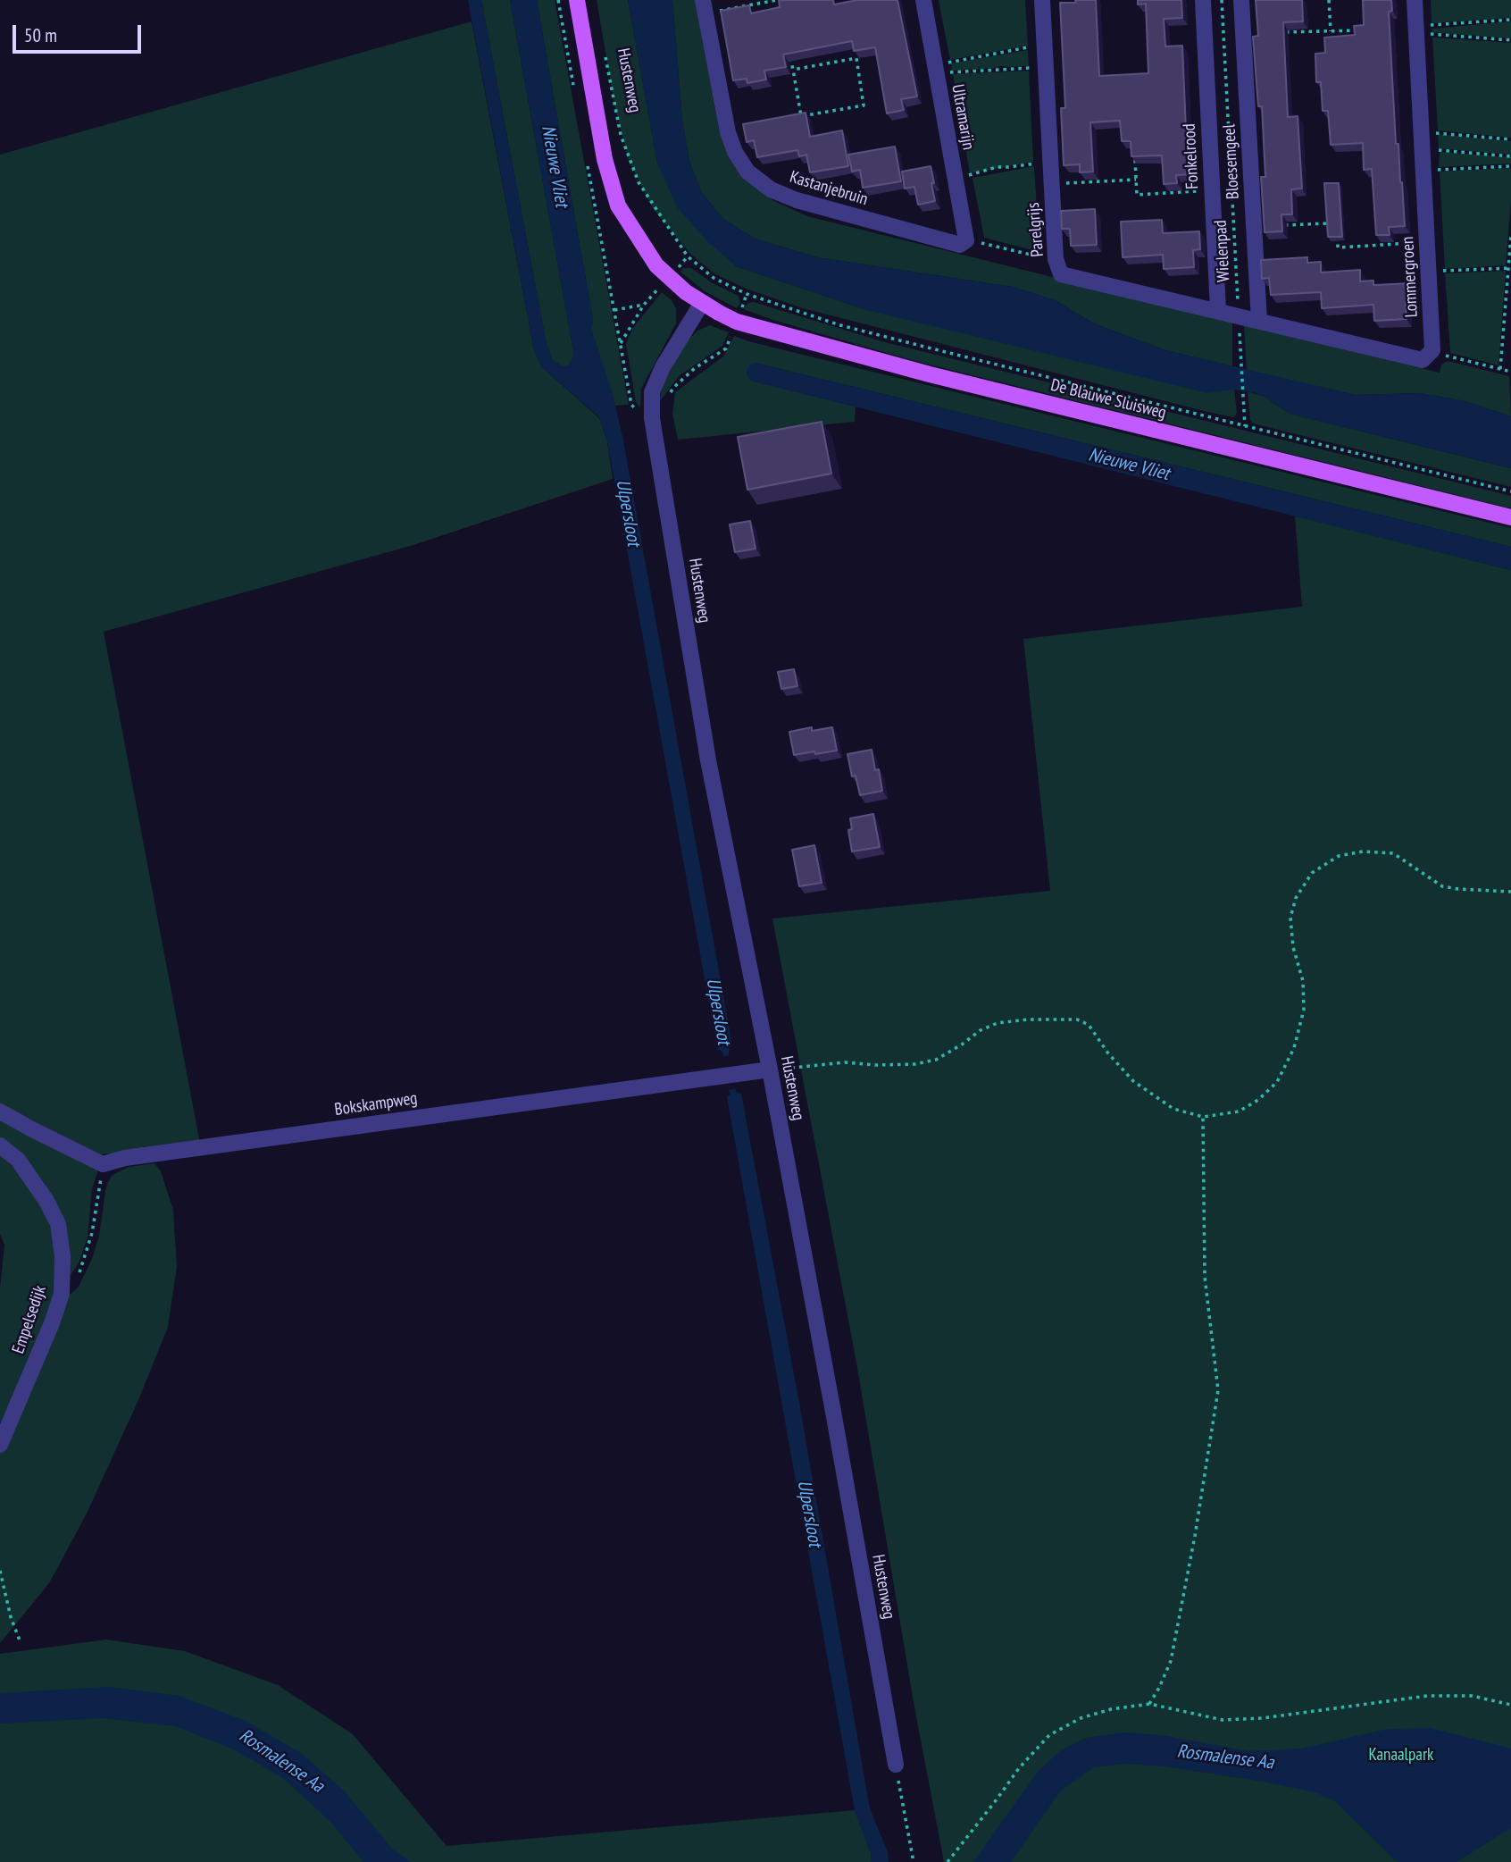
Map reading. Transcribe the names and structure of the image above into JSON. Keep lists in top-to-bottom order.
{
  "streets": {
    "main road": ["De Blauwe Sluisweg"],
    "street": [
      "Hustenweg",
      "Ultramarijn",
      "Fonkelrood",
      "Bloesemgeel",
      "Kastanjebruin",
      "Parelgrijs",
      "Lommergroen",
      "Bokskampweg",
      "Empelsedijk"
    ],
    "path": ["Wielenpad"]
  },
  "crossings": [
    ["Hustenweg", "De Blauwe Sluisweg"],
    ["Hustenweg", "Bokskampweg"],
    ["Ultramarijn", "Kastanjebruin"],
    ["Fonkelrood", "Parelgrijs"],
    ["Parelgrijs", "Wielenpad"],
    ["Wielenpad", "De Blauwe Sluisweg"]
  ],
  "water": ["Nieuwe Vliet", "Ulpersloot", "Rosmalense Aa"],
  "parks": ["Kanaalpark"],
  "scale_bar": "50 m"
}
